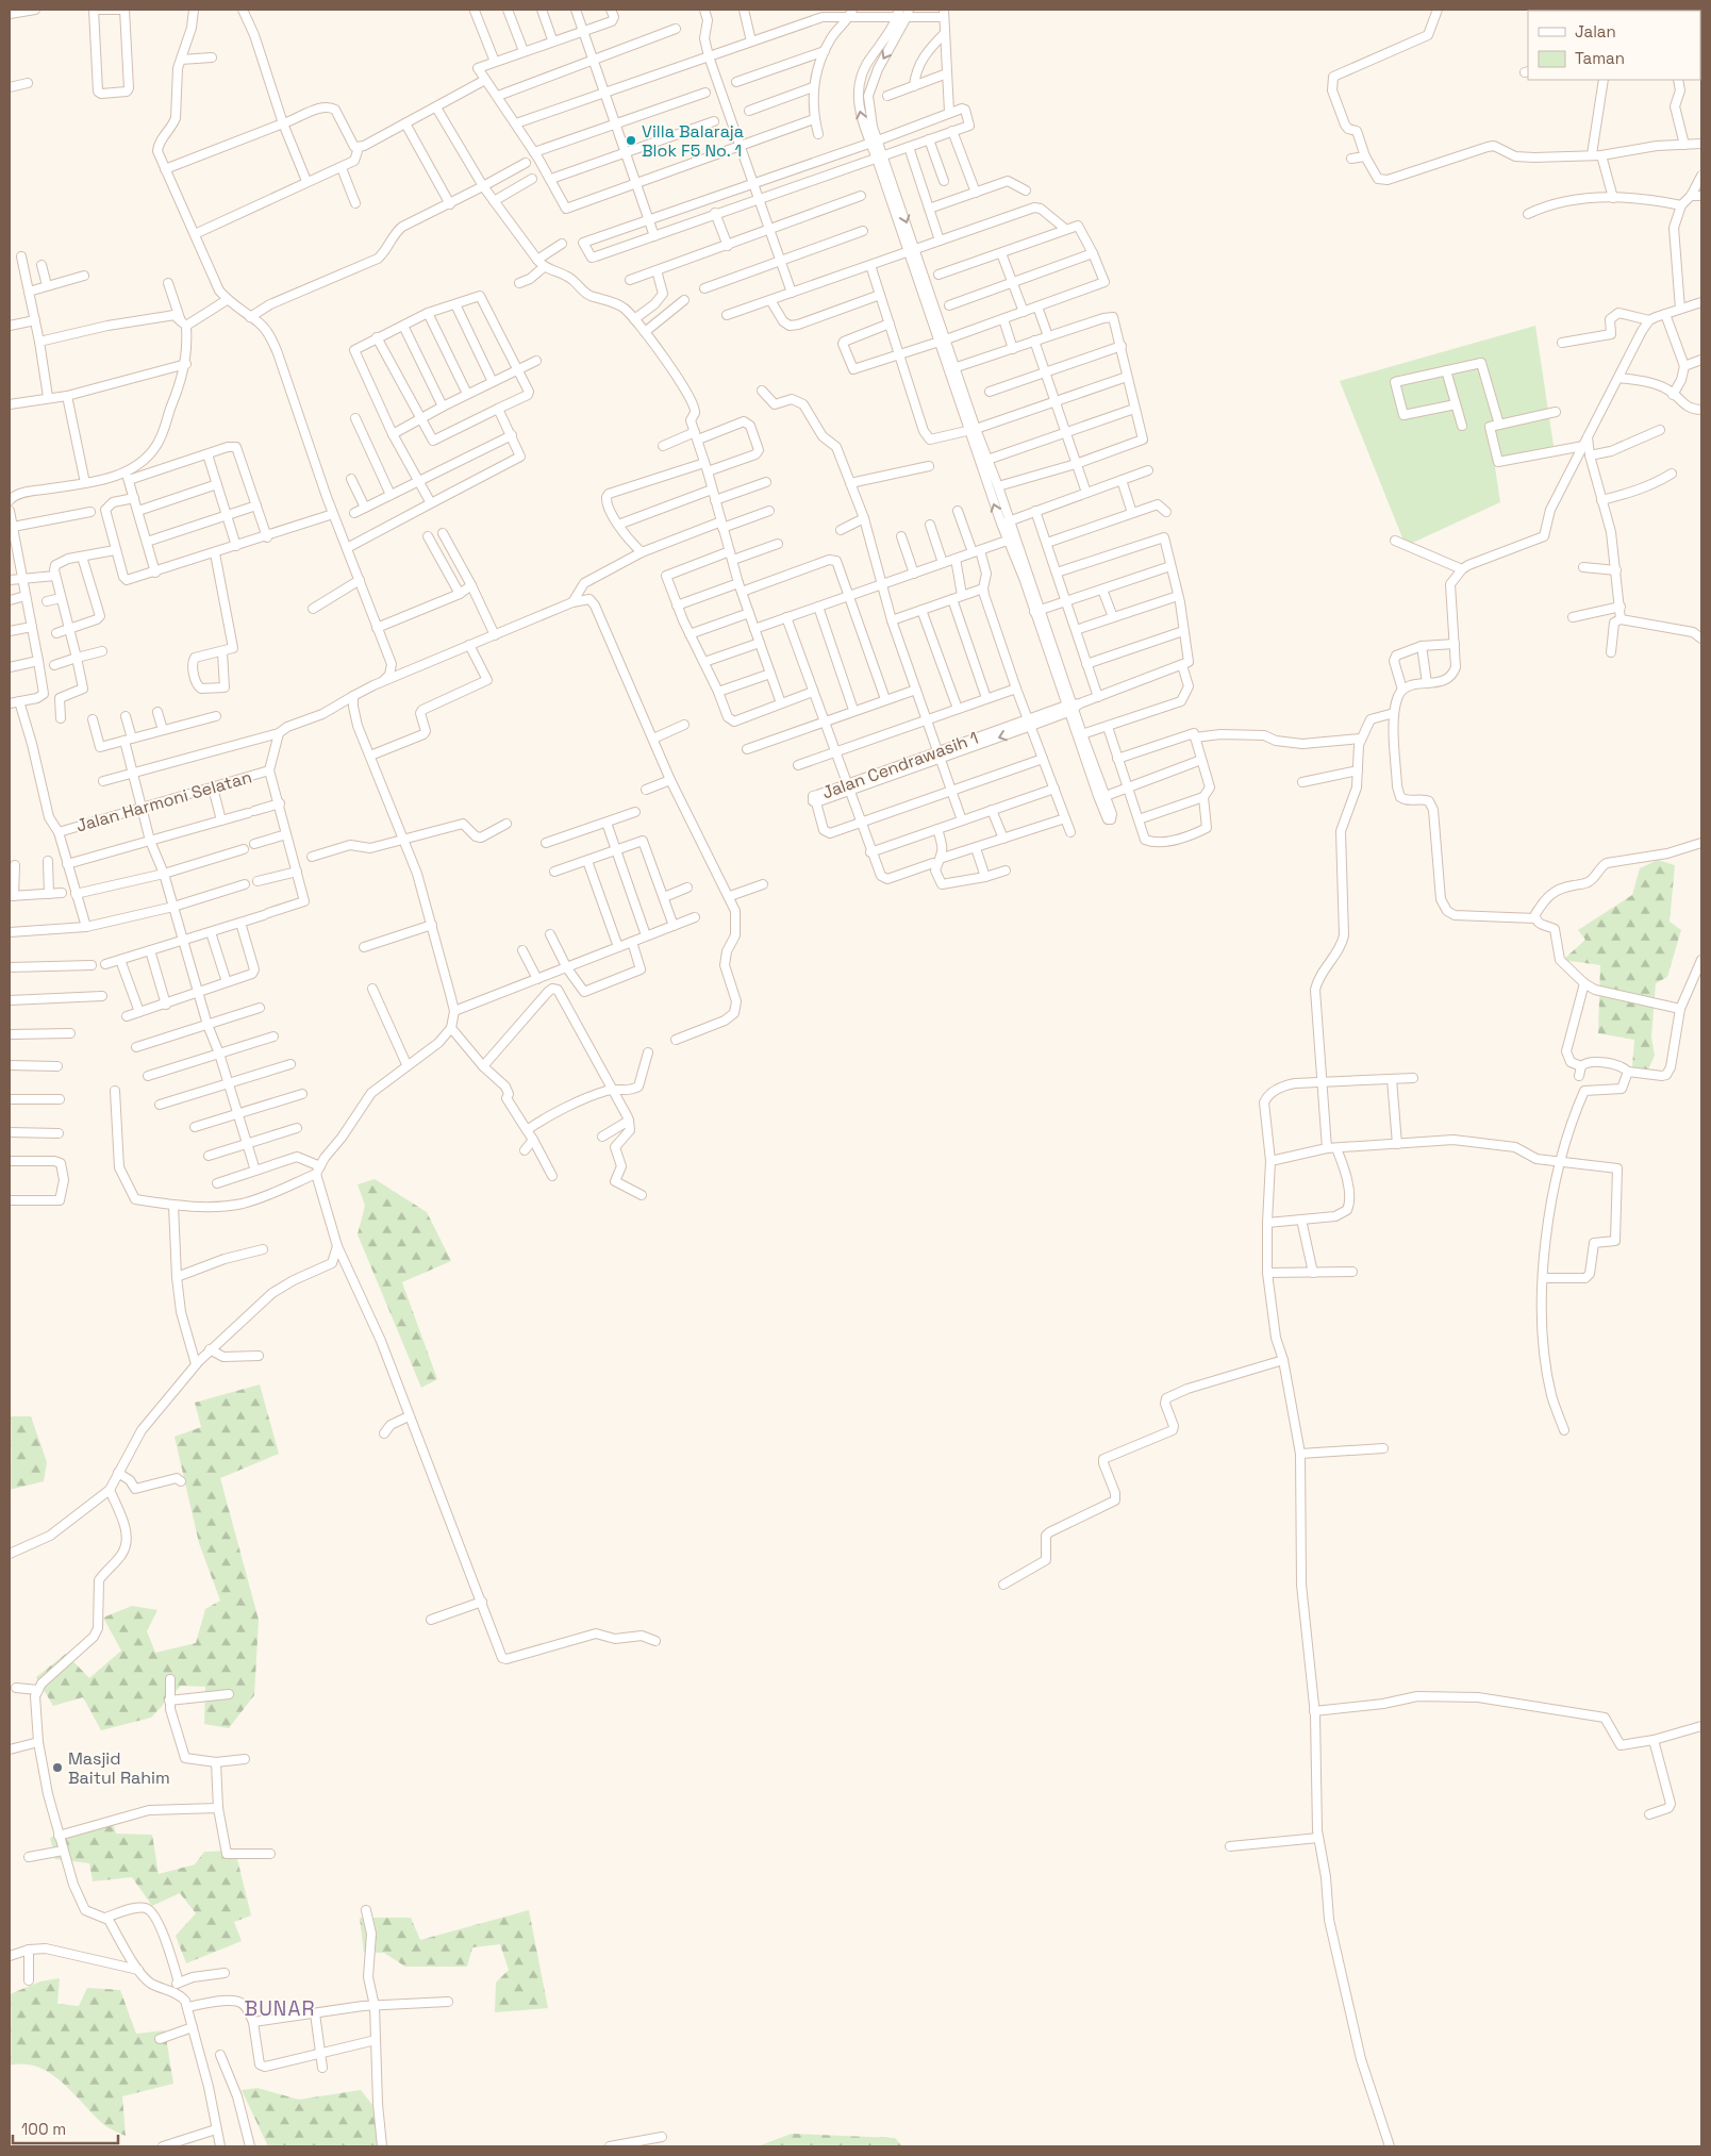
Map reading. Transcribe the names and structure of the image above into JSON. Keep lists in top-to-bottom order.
{
  "streets": {
    "street": ["Jalan Cendrawasih 1", "Jalan Harmoni Selatan"]
  },
  "districts": ["BUNAR"],
  "places": ["Villa Balaraja Blok F5 No. 1", "Masjid Baitul Rahim"],
  "legend": ["Jalan", "Taman"],
  "scale_bar": "100 m"
}
